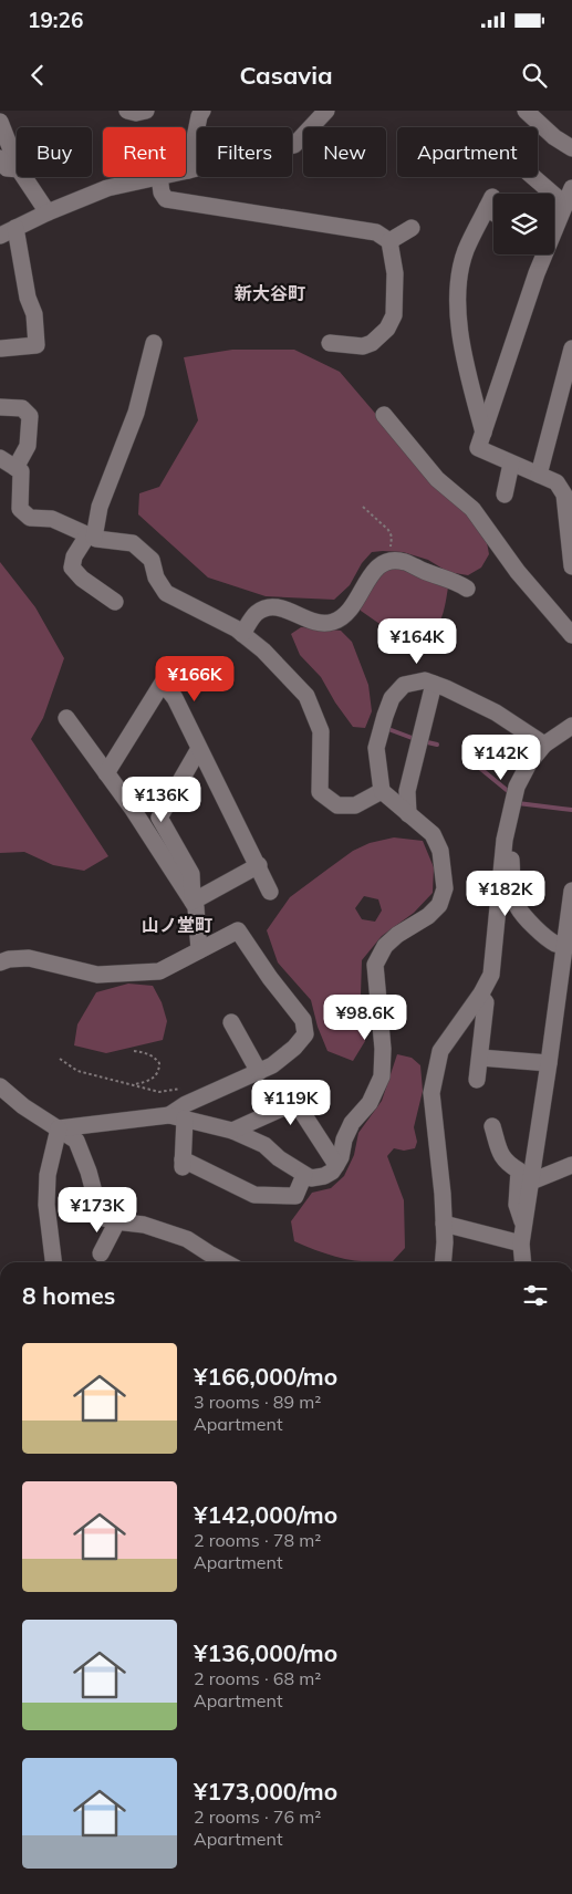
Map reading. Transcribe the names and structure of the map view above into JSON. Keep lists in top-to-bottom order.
{
  "districts": ["新大谷町", "山ノ堂町"],
  "page": {
    "status": "19:26",
    "header": "Casavia",
    "chip": [
      "Buy",
      "Rent",
      "Filters",
      "New",
      "Apartment"
    ],
    "price": [
      "¥164K",
      "¥166K",
      "¥142K",
      "¥136K",
      "¥182K",
      "¥98.6K",
      "¥119K",
      "¥173K"
    ],
    "heading": "8 homes",
    "list": [
      {
        "name": "¥166,000/mo",
        "note": "3 rooms · 89 m² · Apartment"
      },
      {
        "name": "¥142,000/mo",
        "note": "2 rooms · 78 m² · Apartment"
      },
      {
        "name": "¥136,000/mo",
        "note": "2 rooms · 68 m² · Apartment"
      },
      {
        "name": "¥173,000/mo",
        "note": "2 rooms · 76 m² · Apartment"
      }
    ]
  }
}
